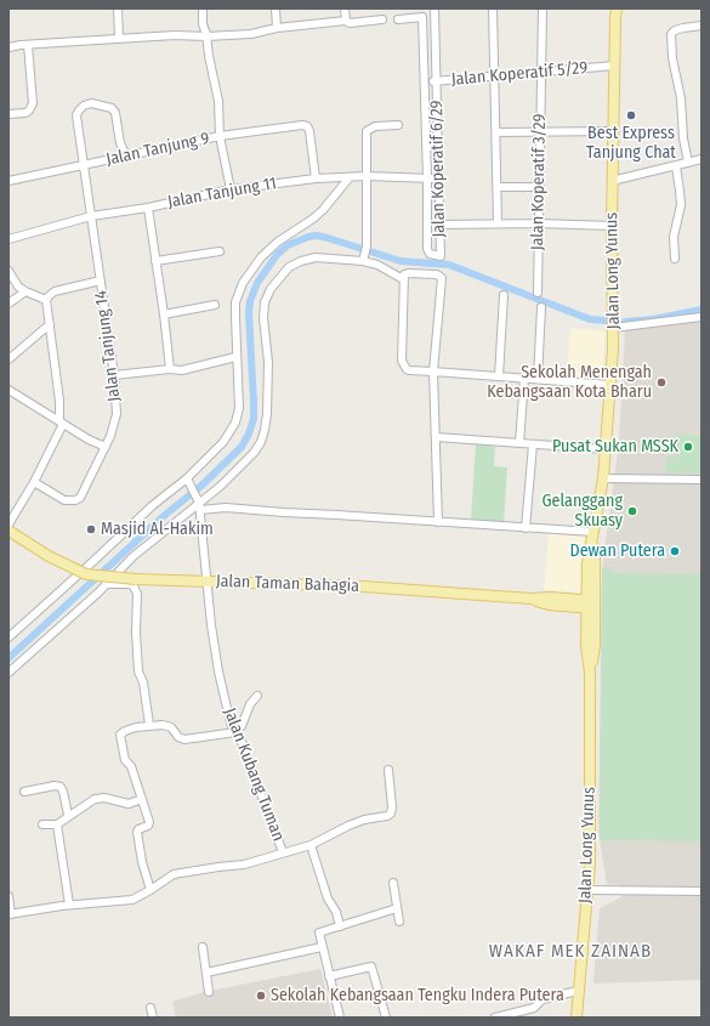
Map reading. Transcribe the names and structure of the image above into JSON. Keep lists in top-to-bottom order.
{
  "streets": {
    "main road": ["Jalan Long Yunus", "Jalan Taman Bahagia"],
    "street": [
      "Jalan Koperatif 5/29",
      "Jalan Tanjung 9",
      "Jalan Koperatif 6/29",
      "Jalan Koperatif 3/29",
      "Jalan Tanjung 11",
      "Jalan Tanjung 14",
      "Jalan Kubang Tuman"
    ]
  },
  "crossings": [
    ["Jalan Koperatif 5/29", "Jalan Koperatif 6/29"],
    ["Jalan Koperatif 5/29", "Jalan Koperatif 3/29"],
    ["Jalan Koperatif 5/29", "Jalan Long Yunus"],
    ["Jalan Tanjung 9", "Jalan Tanjung 11"],
    ["Jalan Tanjung 9", "Jalan Tanjung 14"],
    ["Jalan Koperatif 6/29", "Jalan Tanjung 11"],
    ["Jalan Tanjung 11", "Jalan Tanjung 14"],
    ["Jalan Long Yunus", "Jalan Taman Bahagia"],
    ["Jalan Taman Bahagia", "Jalan Kubang Tuman"]
  ],
  "districts": ["WAKAF MEK ZAINAB"],
  "places": [
    "Best Express Tanjung Chat",
    "Sekolah Menengah Kebangsaan Kota Bharu",
    "Pusat Sukan MSSK",
    "Gelanggang Skuasy",
    "Masjid Al-Hakim",
    "Dewan Putera",
    "Sekolah Kebangsaan Tengku Indera Putera"
  ]
}
